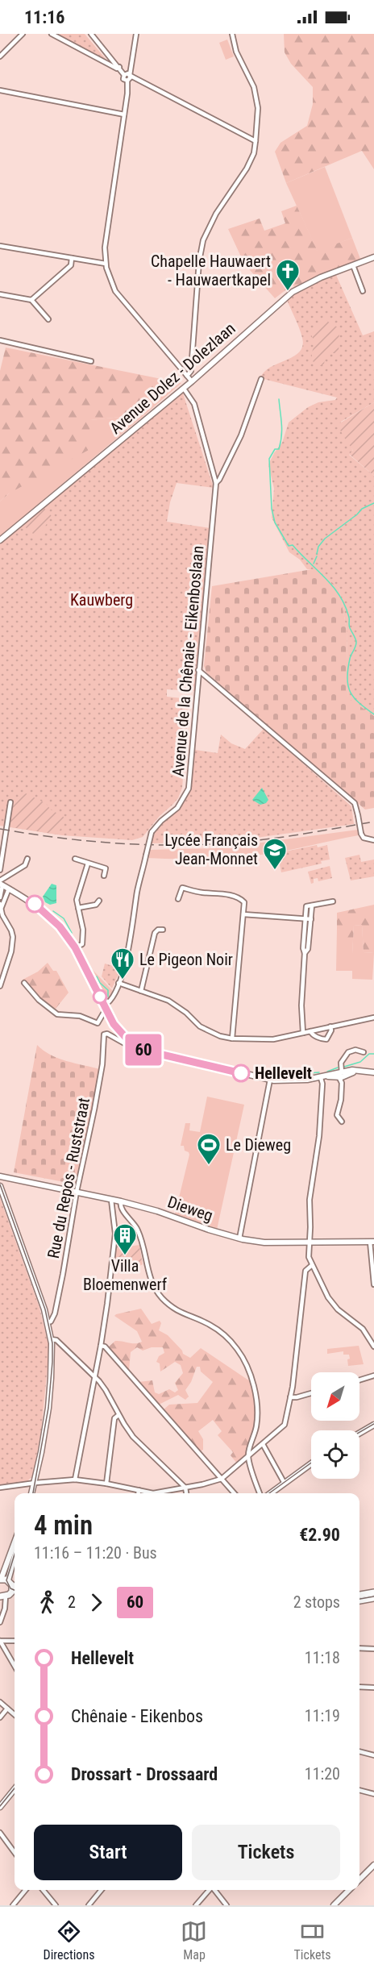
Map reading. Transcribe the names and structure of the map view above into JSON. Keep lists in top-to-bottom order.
{
  "streets": {
    "street": [
      "Avenue Dolez - Dolezlaan",
      "Avenue de la Chênaie - Eikenboslaan",
      "Rue du Repos - Ruststraat",
      "Dieweg"
    ]
  },
  "crossings": [
    ["Avenue Dolez - Dolezlaan", "Avenue de la Chênaie - Eikenboslaan"],
    ["Rue du Repos - Ruststraat", "Dieweg"]
  ],
  "parks": ["Kauwberg"],
  "places": {
    "church": ["Chapelle Hauwaert - Hauwaertkapel"],
    "school or university": ["Lycée Français Jean-Monnet"],
    "restaurant": ["Le Pigeon Noir"],
    "other": ["Hellevelt"],
    "sports": ["Le Dieweg"],
    "building": ["Villa Bloemenwerf"]
  },
  "lines": ["bus line 60"],
  "north": "bottom left",
  "page": {
    "status": "11:16",
    "on_map": "60",
    "heading": ["4 min", "11:16 – 11:20 · Bus", "€2.90"],
    "legs": ["2", "60", "2 stops"],
    "list": [
      {
        "name": "Hellevelt",
        "value": "11:18"
      },
      {
        "name": "Chênaie - Eikenbos",
        "value": "11:19"
      },
      {
        "name": "Drossart - Drossaard",
        "value": "11:20"
      }
    ],
    "buttons": ["Start", "Tickets"],
    "tabs": ["Directions", "Map", "Tickets"]
  }
}
